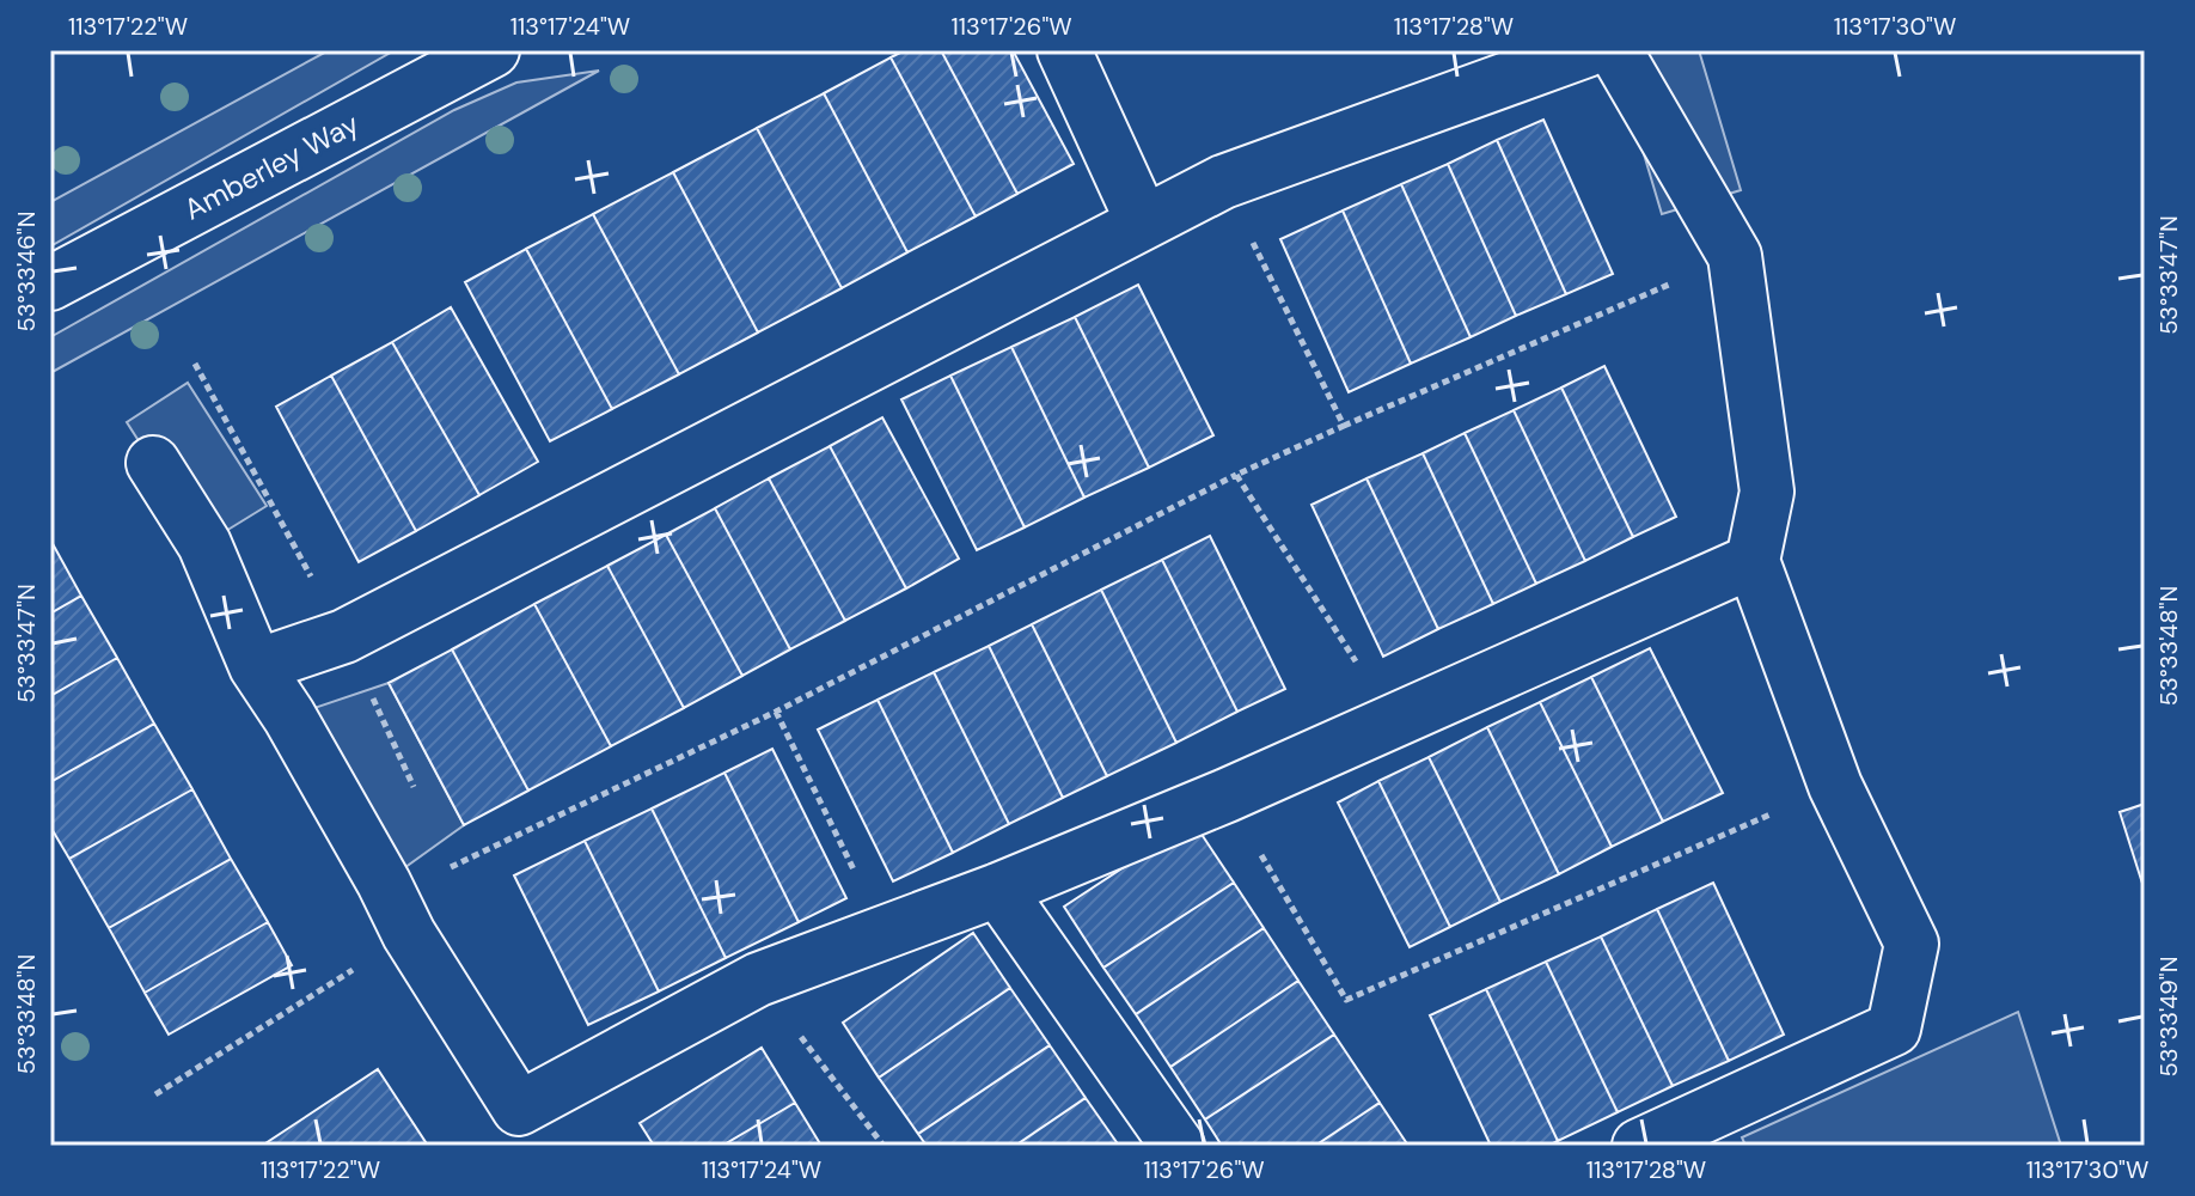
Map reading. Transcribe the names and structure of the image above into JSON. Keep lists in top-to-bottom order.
{
  "streets": {
    "street": ["Amberley Way"]
  },
  "coordinates": [
    "113°17'22\"W",
    "113°17'24\"W",
    "113°17'26\"W",
    "113°17'28\"W",
    "113°17'30\"W",
    "53°33'46\"N",
    "53°33'47\"N",
    "53°33'48\"N",
    "53°33'49\"N"
  ]
}
